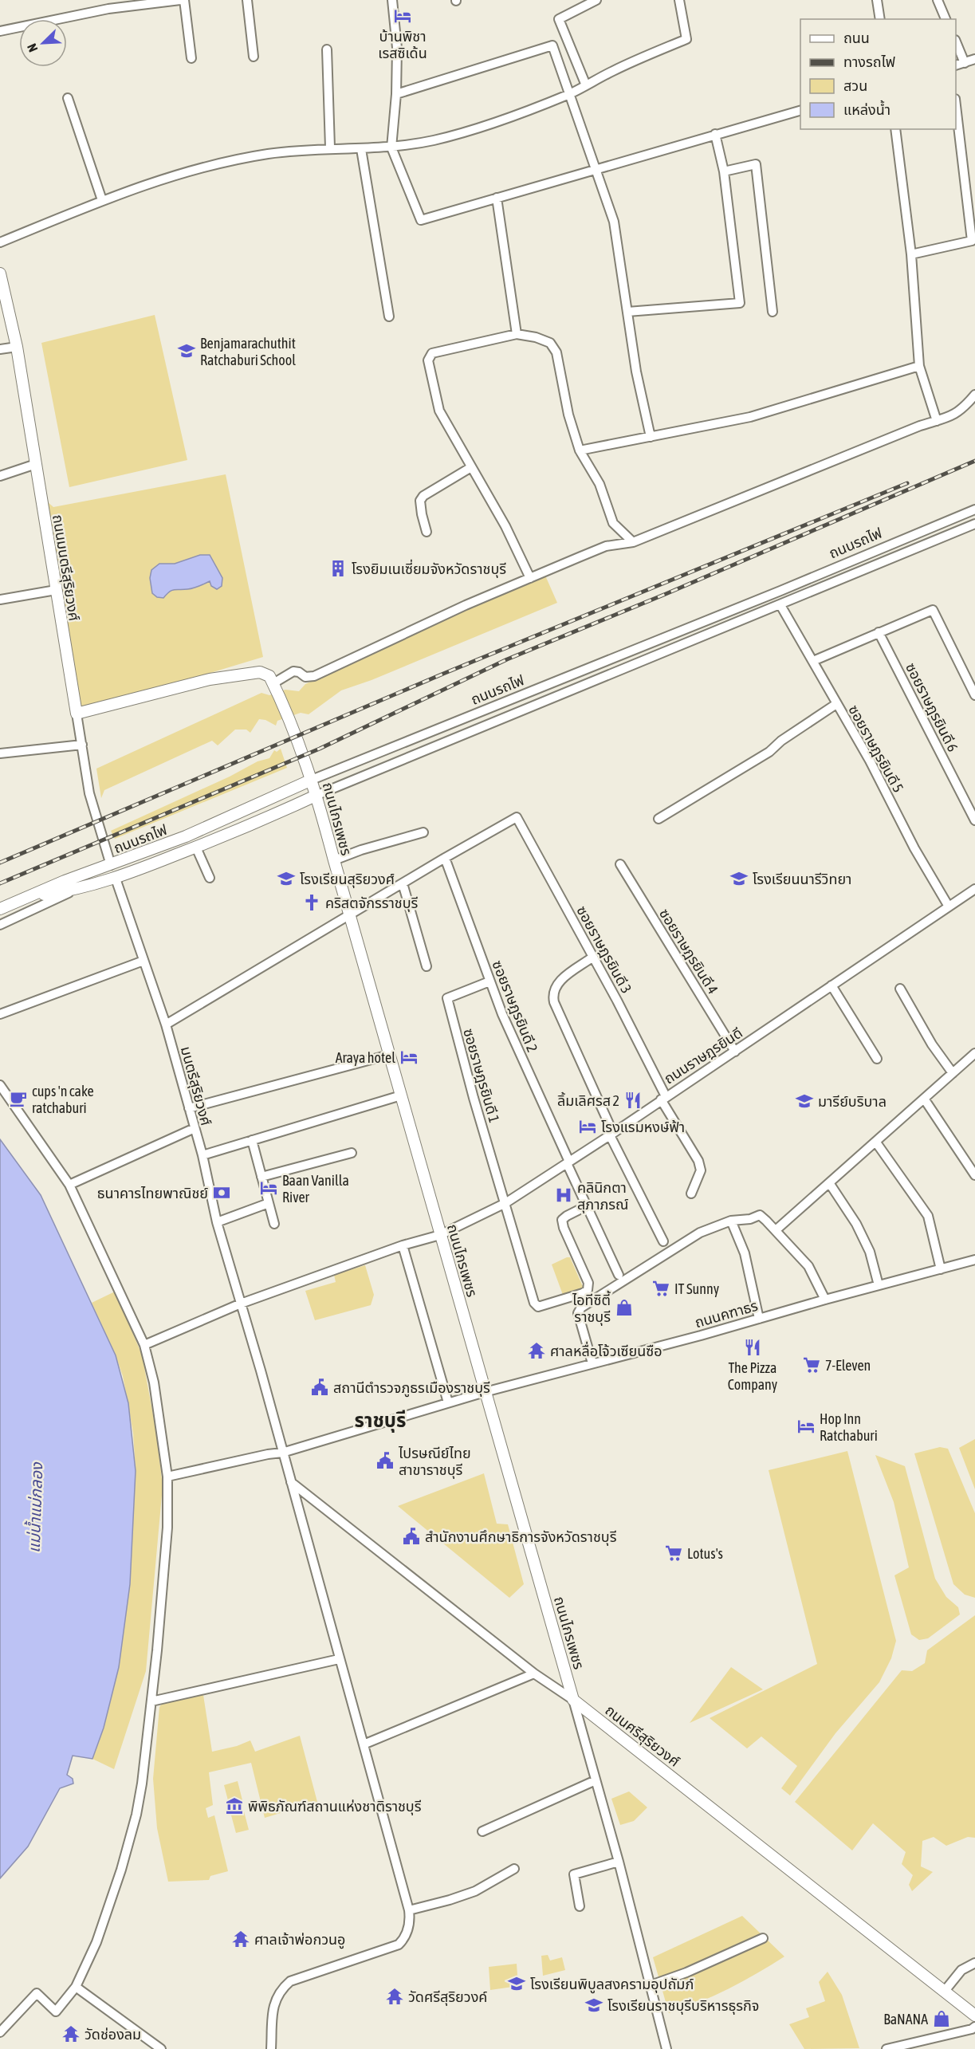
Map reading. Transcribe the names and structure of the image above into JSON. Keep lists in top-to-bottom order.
{
  "streets": {
    "main road": [
      "ถนนรถไฟ",
      "ถนนมนตรีสุริยวงศ์",
      "ถนนไกรเพชร",
      "ถนนศรีสุริยวงศ์"
    ],
    "street": [
      "ซอยราษฎรยินดี 6",
      "ซอยราษฎรยินดี 5",
      "ซอยราษฎรยินดี 3",
      "ซอยราษฎรยินดี 4",
      "ซอยราษฎรยินดี 2",
      "ถนนราษฎรยินดี",
      "ซอยราษฎรยินดี 1",
      "มนตรีสุริยวงศ์",
      "ถนนคฑาธร"
    ]
  },
  "crossings": [
    ["ถนนรถไฟ", "ถนนมนตรีสุริยวงศ์"],
    ["ถนนรถไฟ", "ซอยราษฎรยินดี 5"],
    ["ถนนรถไฟ", "ถนนไกรเพชร"],
    ["ถนนรถไฟ", "มนตรีสุริยวงศ์"],
    ["ซอยราษฎรยินดี 5", "ถนนราษฎรยินดี"],
    ["ถนนไกรเพชร", "ถนนราษฎรยินดี"],
    ["ถนนไกรเพชร", "ถนนคฑาธร"],
    ["ถนนไกรเพชร", "ถนนศรีสุริยวงศ์"],
    ["ซอยราษฎรยินดี 3", "ซอยราษฎรยินดี 2"],
    ["ซอยราษฎรยินดี 3", "ถนนราษฎรยินดี"],
    ["ซอยราษฎรยินดี 4", "ถนนราษฎรยินดี"],
    ["ซอยราษฎรยินดี 2", "ถนนราษฎรยินดี"],
    ["ซอยราษฎรยินดี 2", "ซอยราษฎรยินดี 1"],
    ["ถนนราษฎรยินดี", "ซอยราษฎรยินดี 1"],
    ["ถนนราษฎรยินดี", "มนตรีสุริยวงศ์"],
    ["มนตรีสุริยวงศ์", "ถนนคฑาธร"],
    ["มนตรีสุริยวงศ์", "ถนนศรีสุริยวงศ์"]
  ],
  "districts": ["ราชบุรี"],
  "water": ["แม่น้ำแม่กลอง"],
  "places": {
    "hotel": [
      "บ้านพิชา เรสซิเด้น",
      "Araya hotel",
      "โรงแรมหงษ์ฟ้า",
      "Baan Vanilla River",
      "Hop Inn Ratchaburi"
    ],
    "school or university": [
      "Benjamarachuthit Ratchaburi School",
      "โรงเรียนสุริยวงศ์",
      "โรงเรียนนารีวิทยา",
      "มารีย์บริบาล",
      "โรงเรียนพิบูลสงครามอุปถัมภ์",
      "โรงเรียนราชบุรีบริหารธุรกิจ"
    ],
    "building": ["โรงยิมเนเซี่ยมจังหวัดราชบุรี"],
    "church": ["คริสตจักรราชบุรี"],
    "cafe": ["cups 'n cake ratchaburi"],
    "restaurant": ["ลิ้มเลิศรส 2", "The Pizza Company"],
    "bank": ["ธนาคารไทยพาณิชย์"],
    "hospital": ["คลินิกตา สุภาภรณ์"],
    "supermarket": ["IT Sunny", "7-Eleven", "Lotus's"],
    "shop": ["ไอทีซิตี้ ราชบุรี", "BaNANA"],
    "temple": [
      "ศาลหลื่อโจ้วเซียนซือ",
      "ศาลเจ้าพ่อกวนอู",
      "วัดศรีสุริยวงค์",
      "วัดช่องลม"
    ],
    "public building": ["สถานีตำรวจภูธรเมืองราชบุรี", "ไปรษณีย์ไทย สาขาราชบุรี", "สำนักงานศึกษาธิการจังหวัดราชบุรี"],
    "museum": ["พิพิธภัณฑ์สถานแห่งชาติราชบุรี"]
  },
  "legend": [
    "ถนน",
    "ทางรถไฟ",
    "สวน",
    "แหล่งน้ำ"
  ],
  "north": "bottom left"
}
